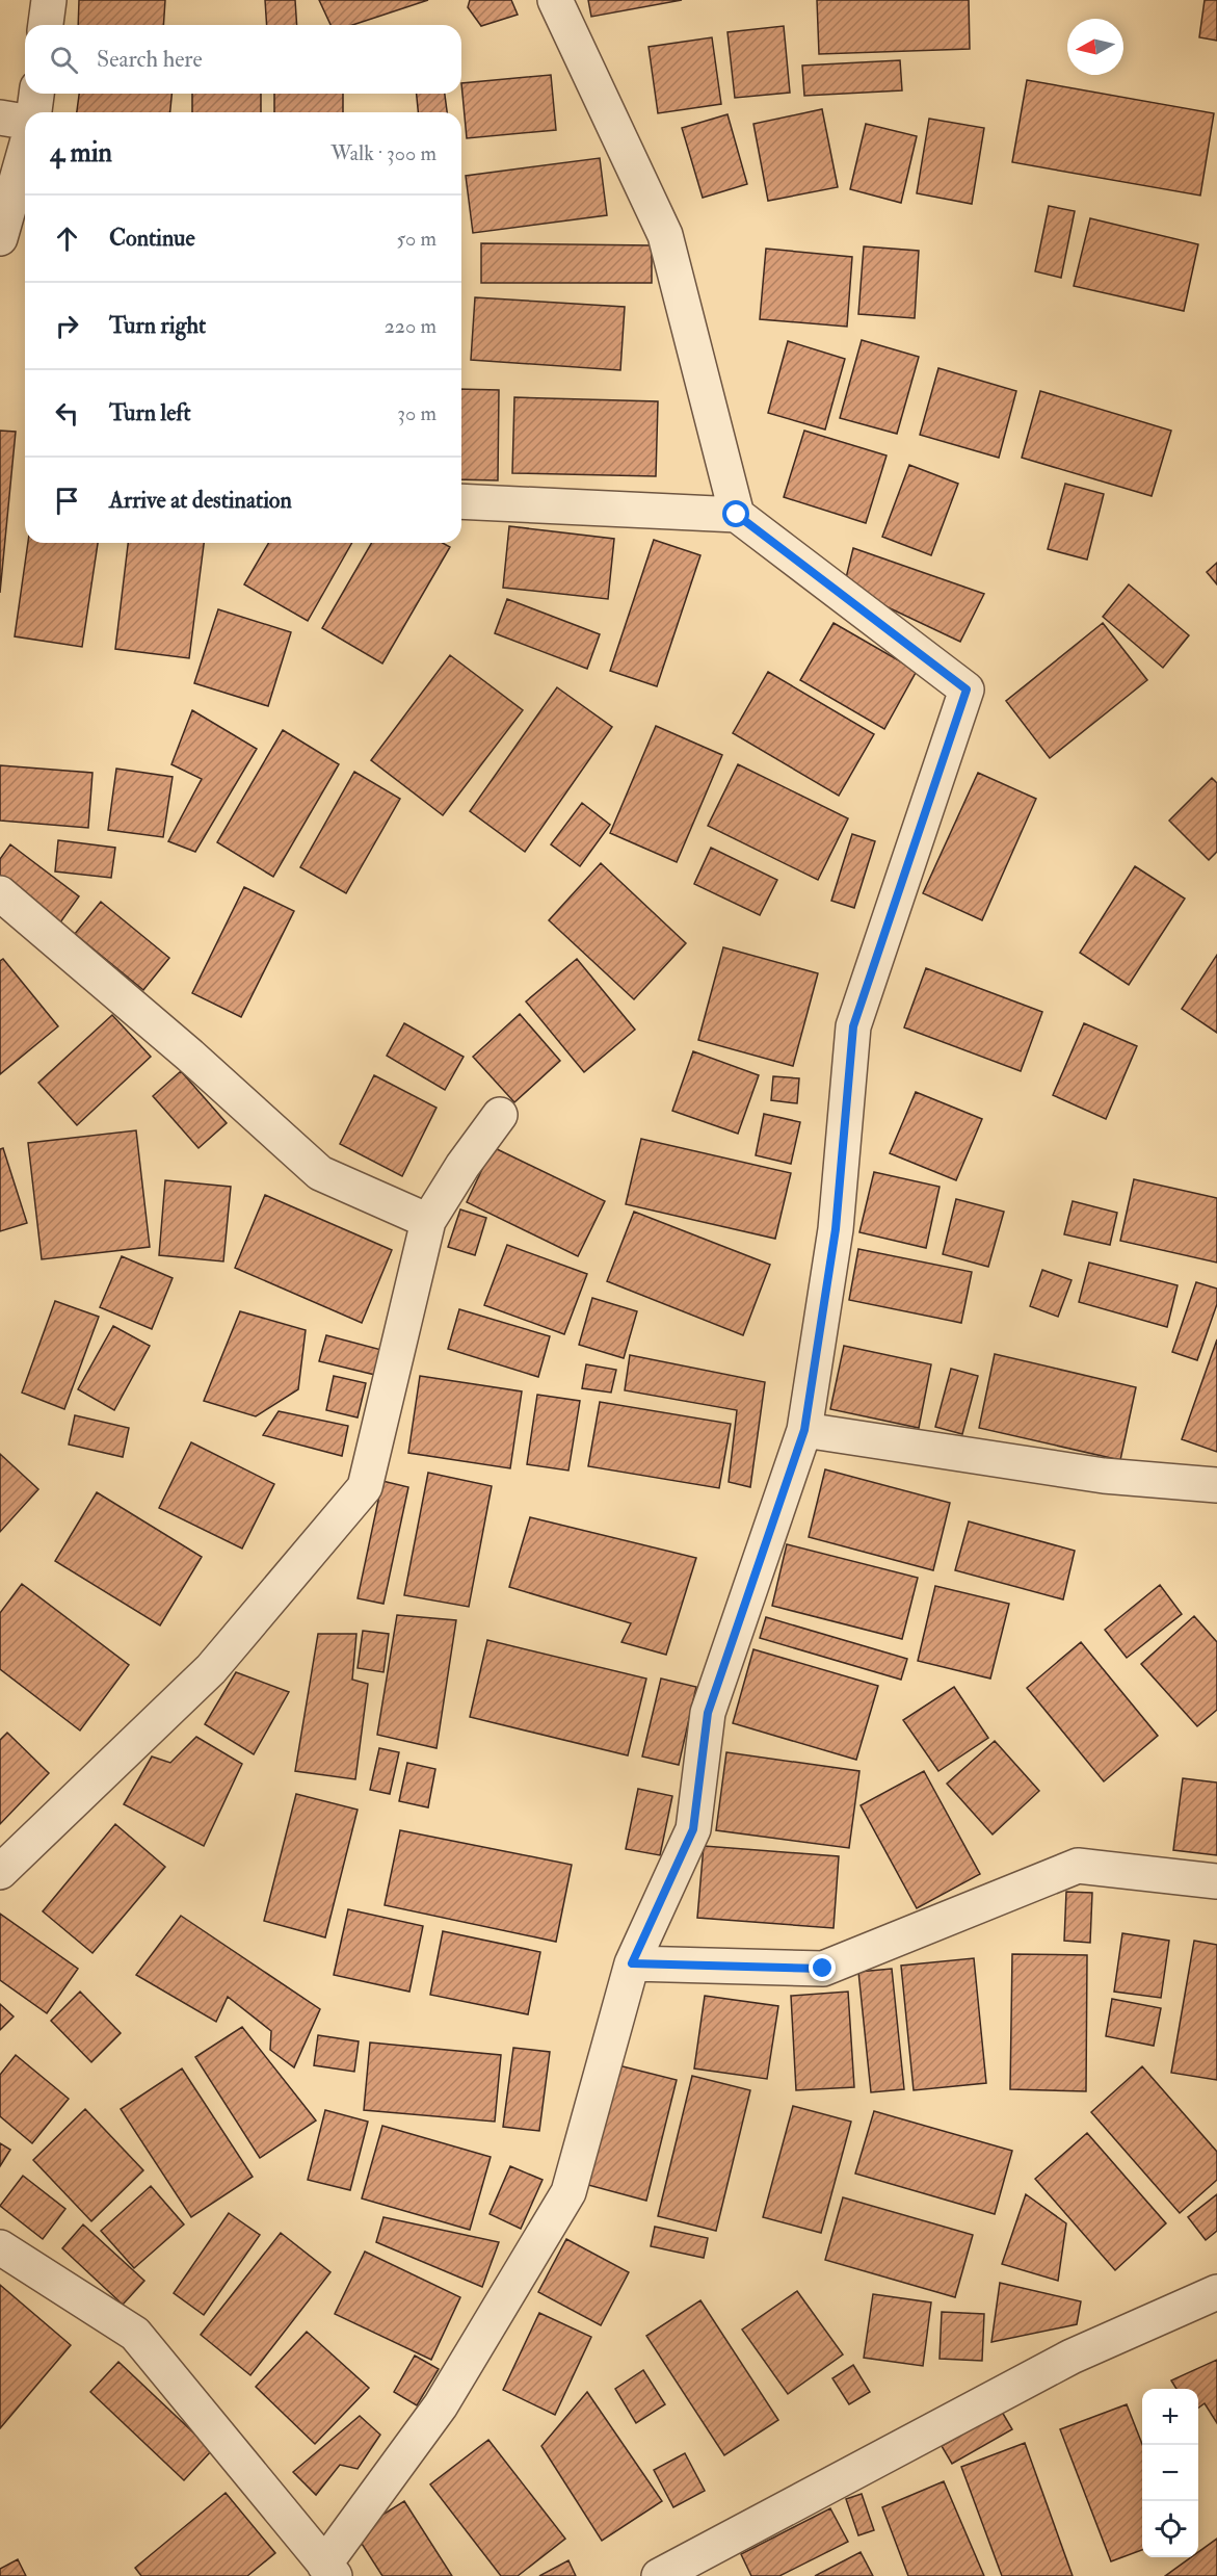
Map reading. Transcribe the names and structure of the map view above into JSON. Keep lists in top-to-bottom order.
{
  "north": "left",
  "page": {
    "search": "Search here",
    "heading": ["4 min", "Walk · 300 m"],
    "list": [
      ["Continue", "50 m"],
      ["Turn right", "220 m"],
      ["Turn left", "30 m"],
      "Arrive at destination"
    ],
    "map_buttons": ["+", "−"]
  }
}
